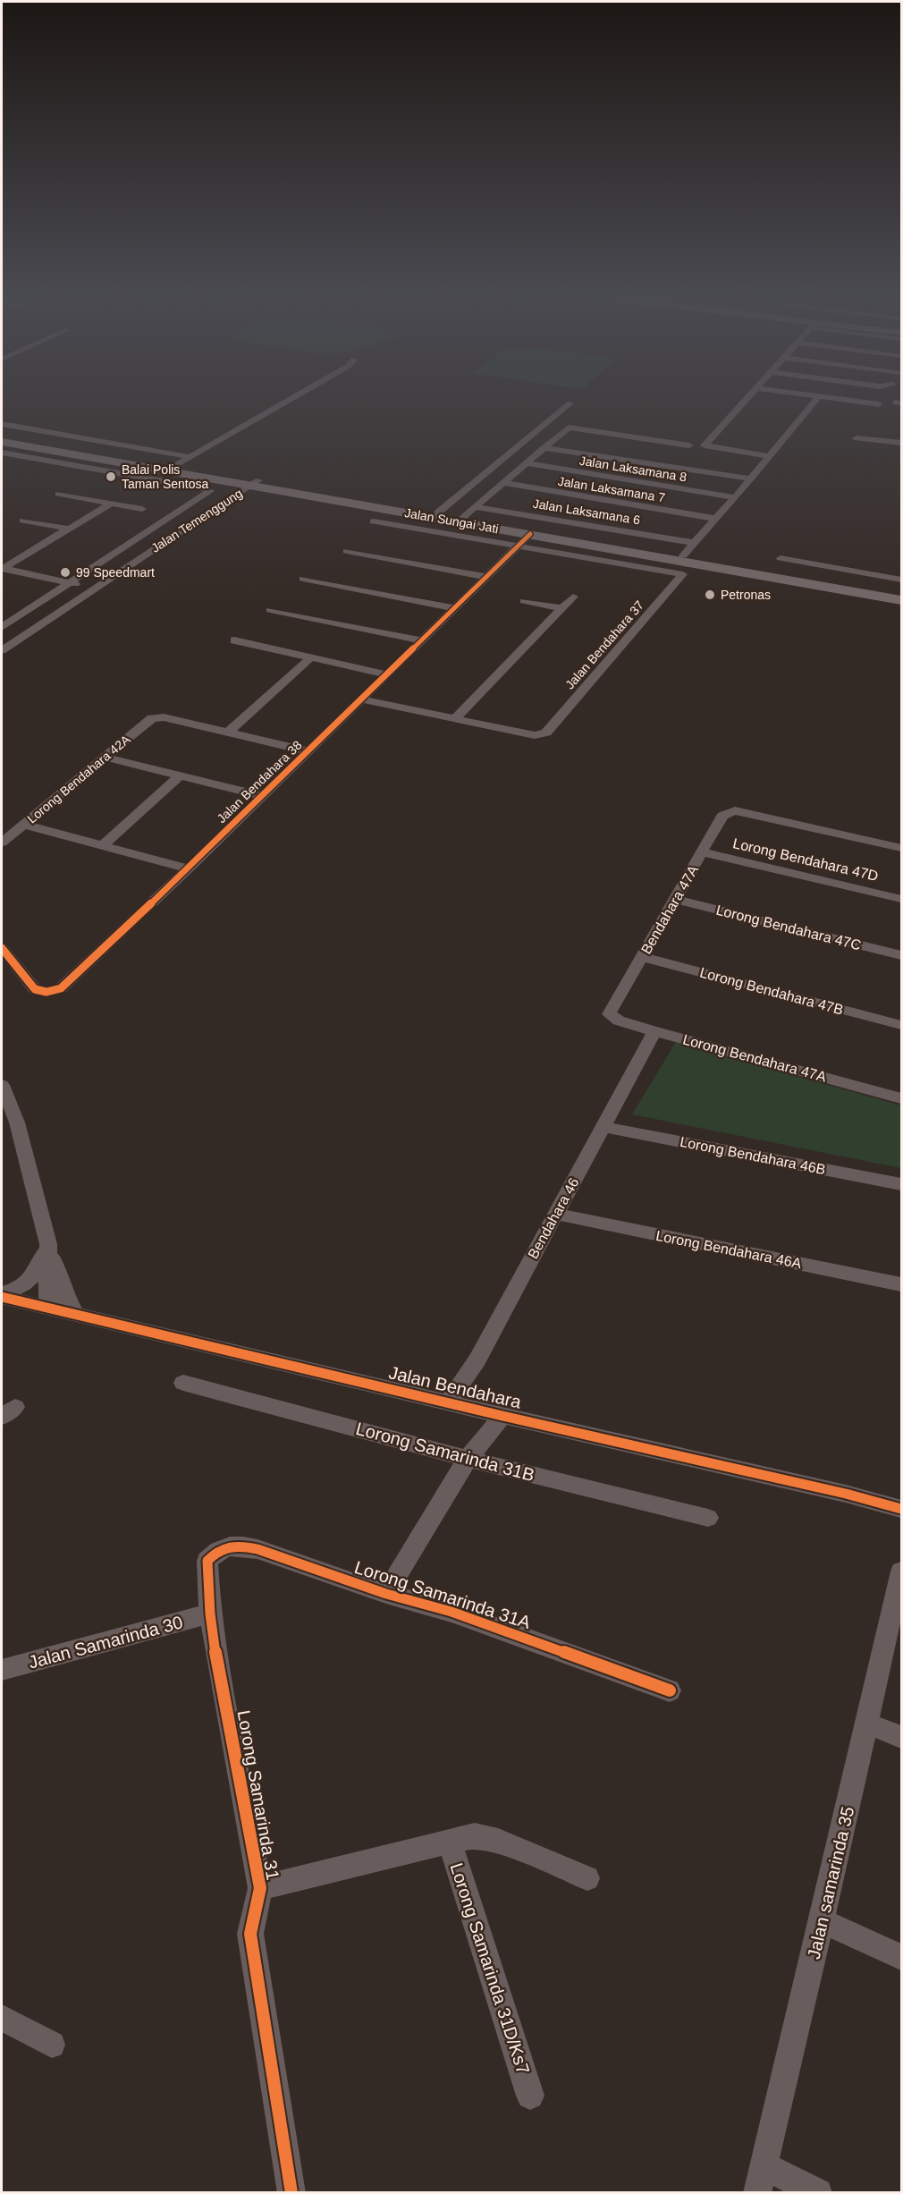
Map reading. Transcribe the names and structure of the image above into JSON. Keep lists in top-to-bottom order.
{
  "streets": {
    "main road": ["Jalan Sungai Jati"],
    "street": [
      "Jalan Laksamana 8",
      "Jalan Laksamana 7",
      "Jalan Laksamana 6",
      "Jalan Temenggung",
      "Jalan Bendahara 37",
      "Lorong Bendahara 42A",
      "Jalan Bendahara 38",
      "Lorong Bendahara 47D",
      "Bendahara 47A",
      "Lorong Bendahara 47C",
      "Lorong Bendahara 47B",
      "Lorong Bendahara 47A",
      "Lorong Bendahara 46B",
      "Bendahara 46",
      "Lorong Bendahara 46A",
      "Jalan Bendahara",
      "Lorong Samarinda 31B",
      "Lorong Samarinda 31A",
      "Jalan Samarinda 30",
      "Lorong Samarinda 31",
      "Jalan samarinda 35",
      "Lorong Samarinda 31D/Ks7"
    ]
  },
  "crossings": [
    ["Jalan Temenggung", "Jalan Sungai Jati"],
    ["Jalan Sungai Jati", "Jalan Bendahara 38"],
    ["Jalan Bendahara 37", "Jalan Bendahara 38"],
    ["Lorong Bendahara 47D", "Bendahara 47A"],
    ["Bendahara 47A", "Lorong Bendahara 47C"],
    ["Bendahara 47A", "Lorong Bendahara 47B"],
    ["Bendahara 47A", "Lorong Bendahara 47A"],
    ["Lorong Bendahara 47A", "Bendahara 46"],
    ["Lorong Bendahara 46B", "Bendahara 46"],
    ["Bendahara 46", "Lorong Bendahara 46A"],
    ["Bendahara 46", "Jalan Bendahara"],
    ["Lorong Samarinda 31A", "Lorong Samarinda 31"],
    ["Jalan Samarinda 30", "Lorong Samarinda 31"]
  ],
  "places": ["Balai Polis Taman Sentosa", "99 Speedmart", "Petronas"]
}
